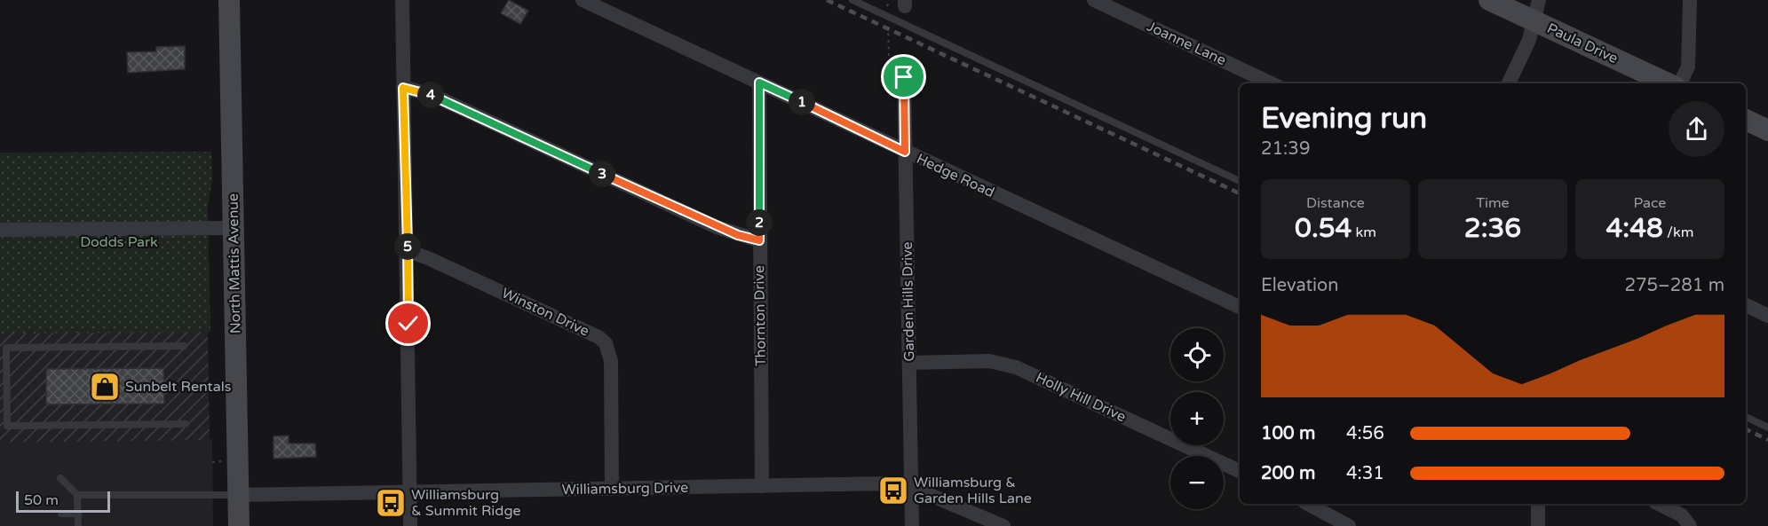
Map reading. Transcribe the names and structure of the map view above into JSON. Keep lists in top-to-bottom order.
{
  "streets": {
    "main road": ["Paula Drive", "North Mattis Avenue"],
    "street": [
      "Joanne Lane",
      "Hedge Road",
      "Garden Hills Drive",
      "Winston Drive",
      "Thornton Drive",
      "Holly Hill Drive",
      "Williamsburg Drive"
    ]
  },
  "crossings": [
    ["Hedge Road", "Garden Hills Drive"],
    ["Hedge Road", "Thornton Drive"],
    ["North Mattis Avenue", "Williamsburg Drive"],
    ["Garden Hills Drive", "Holly Hill Drive"],
    ["Garden Hills Drive", "Williamsburg Drive"],
    ["Winston Drive", "Williamsburg Drive"],
    ["Thornton Drive", "Williamsburg Drive"]
  ],
  "parks": ["Dodds Park"],
  "places": {
    "shop": ["Sunbelt Rentals"],
    "bus stop": ["Williamsburg & Garden Hills Lane", "Williamsburg & Summit Ridge"]
  },
  "scale_bar": "50 m",
  "page": {
    "pins": [
      "4",
      "1",
      "3",
      "2",
      "5"
    ],
    "heading": ["Evening run", "21:39"],
    "stats": [
      ["Distance", "0.54 km"],
      ["Time", "2:36"],
      ["Pace", "4:48 /km"]
    ],
    "chart": ["Elevation", "275–281 m"],
    "map_buttons": ["+", "−"],
    "list": [
      {
        "name": "100 m",
        "note": "4:56"
      },
      {
        "name": "200 m",
        "note": "4:31"
      }
    ],
    "scale": "50 m"
  }
}
